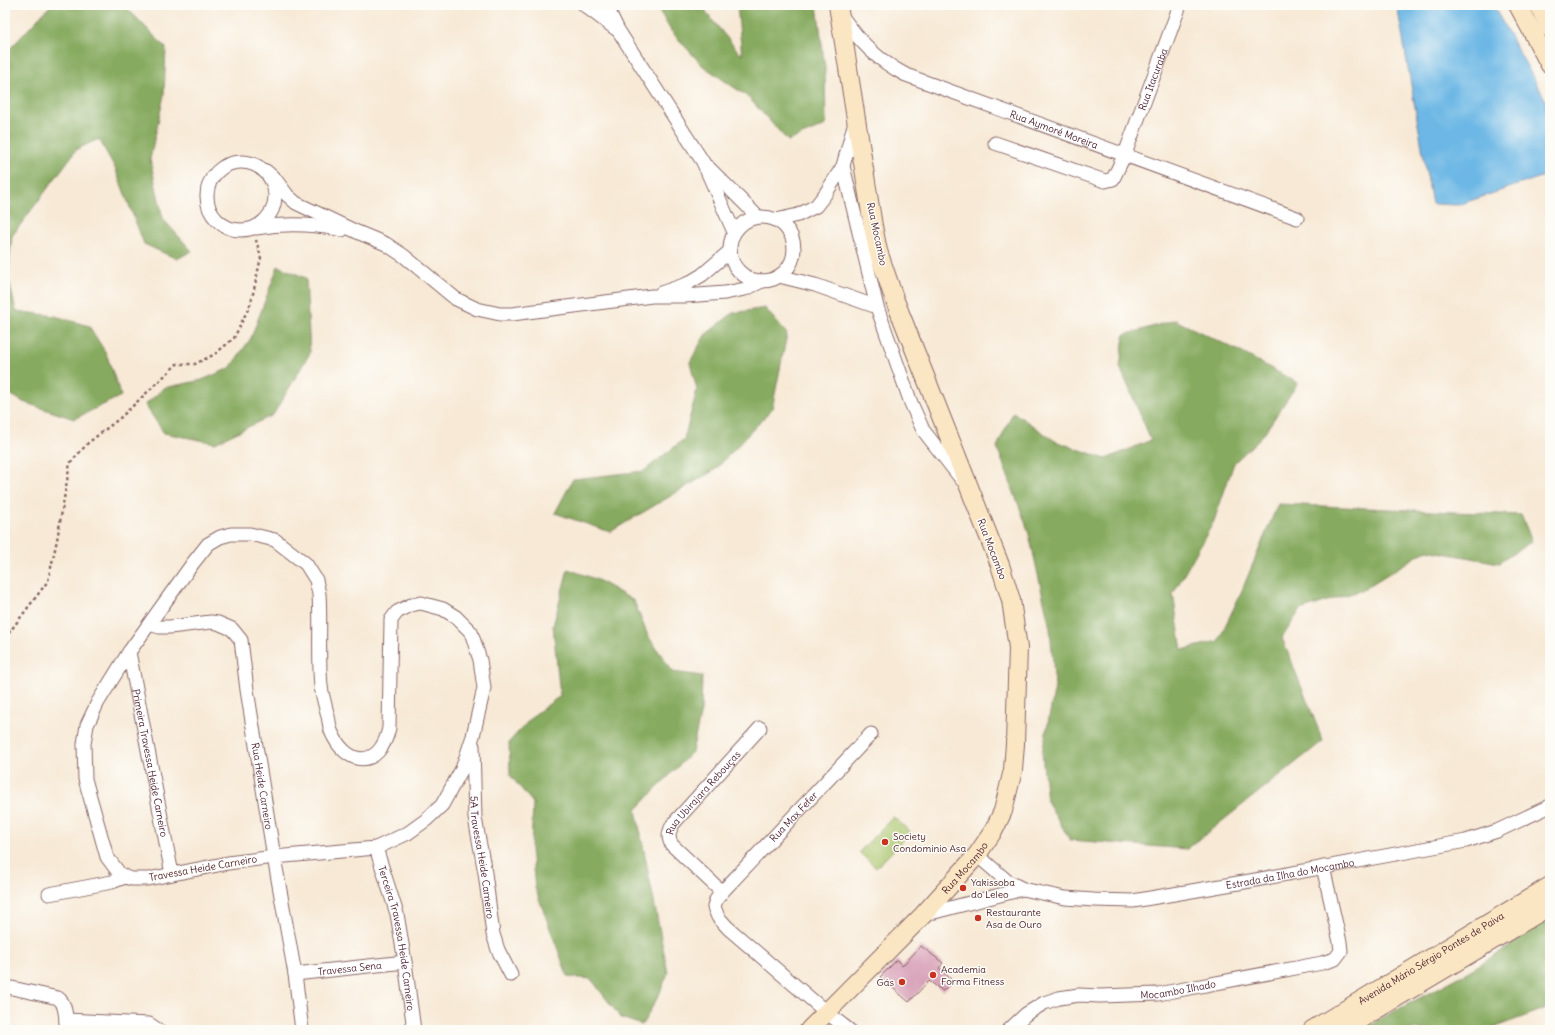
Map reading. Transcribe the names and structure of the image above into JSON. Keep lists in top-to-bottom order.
{
  "streets": {
    "main road": ["Rua Mocambo", "Avenida Mário Sérgio Pontes de Paiva"],
    "street": [
      "Rua Itacuraba",
      "Rua Aymoré Moreira",
      "Primeira Travessa Heide Carneiro",
      "Rua Heide Carneiro",
      "Rua Ubirajara Rebouças",
      "Rua Max Fefer",
      "5A Travessa Heide Carneiro",
      "Travessa Heide Carneiro",
      "Estrada da Ilha do Mocambo",
      "Terceira Travessa Heide Carneiro",
      "Travessa Sena",
      "Mocambo Ilhado"
    ]
  },
  "crossings": [
    ["Rua Itacuraba", "Rua Aymoré Moreira"],
    ["Rua Aymoré Moreira", "Rua Mocambo"],
    ["Rua Mocambo", "Estrada da Ilha do Mocambo"],
    ["Primeira Travessa Heide Carneiro", "Travessa Heide Carneiro"],
    ["Rua Heide Carneiro", "Travessa Heide Carneiro"],
    ["Rua Heide Carneiro", "Travessa Sena"],
    ["Rua Ubirajara Rebouças", "Rua Max Fefer"],
    ["Travessa Heide Carneiro", "Terceira Travessa Heide Carneiro"],
    ["Estrada da Ilha do Mocambo", "Mocambo Ilhado"],
    ["Terceira Travessa Heide Carneiro", "Travessa Sena"]
  ],
  "places": [
    "Society Condominio Asa",
    "Yakissoba do Leleo",
    "Restaurante Asa de Ouro",
    "Academia Forma Fitness",
    "Gás"
  ]
}
